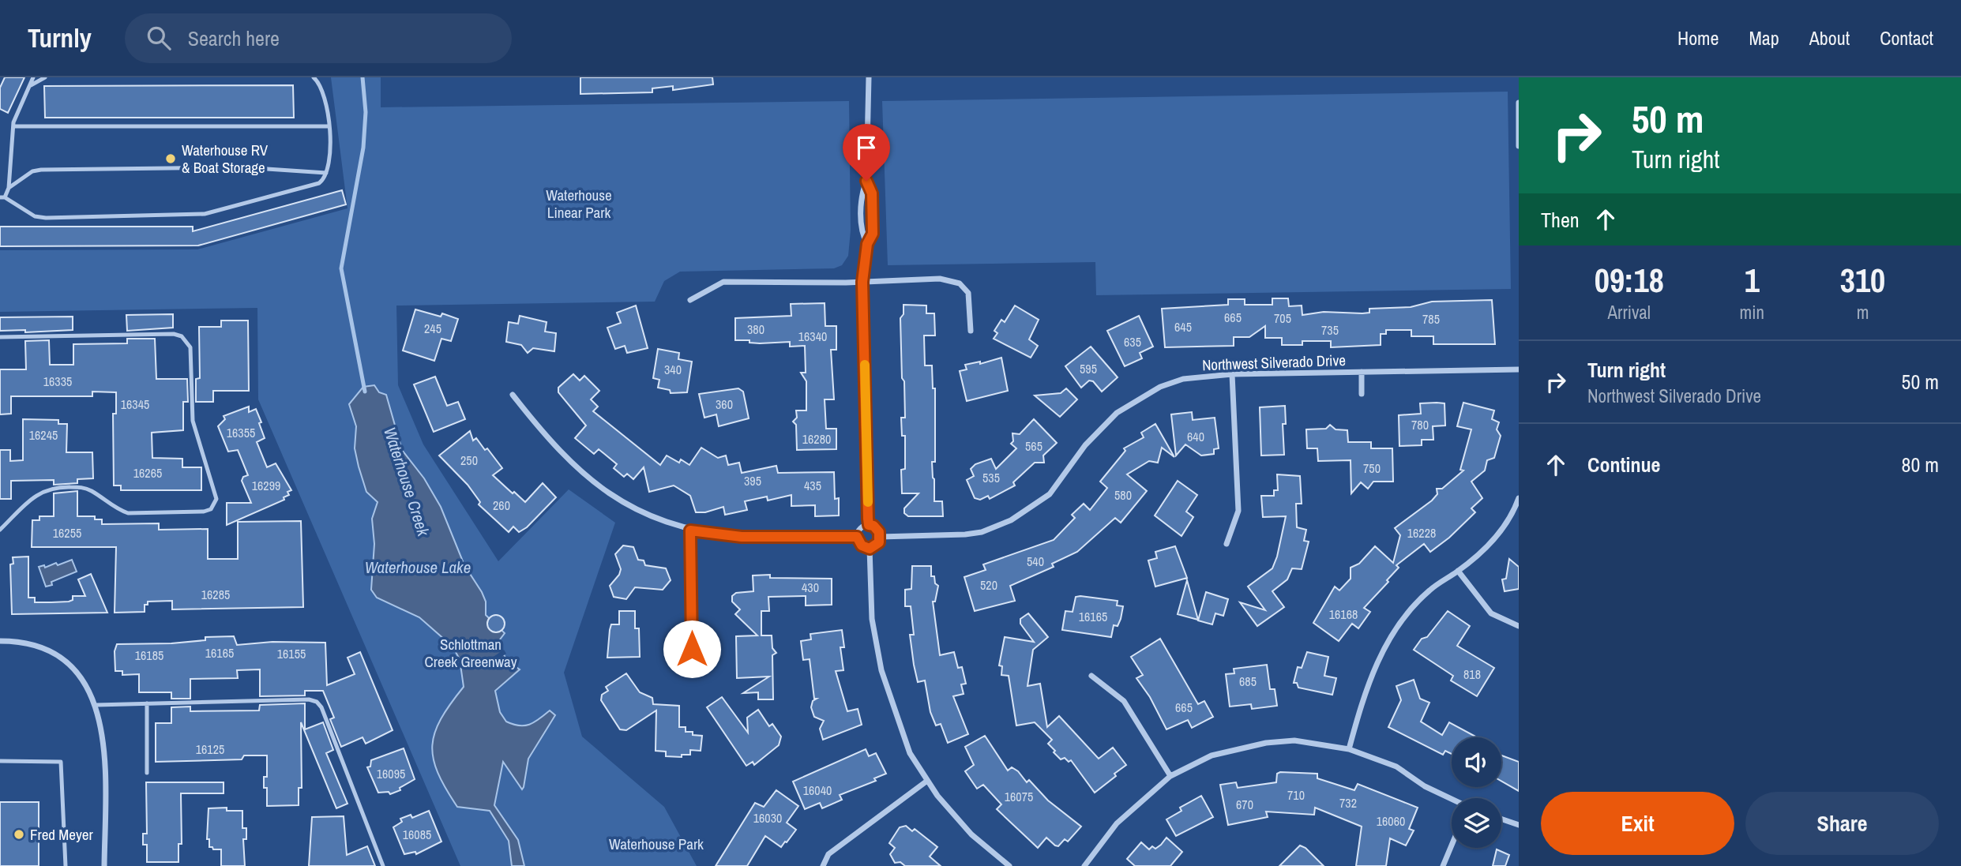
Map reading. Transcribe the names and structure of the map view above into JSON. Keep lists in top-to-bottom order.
{
  "streets": {
    "street": ["Northwest Silverado Drive"]
  },
  "water": ["Waterhouse Creek", "Waterhouse Lake"],
  "parks": ["Waterhouse Linear Park", "Schlottman Creek Greenway", "Waterhouse Park"],
  "places": ["Waterhouse RV & Boat Storage", "Fred Meyer"],
  "house_numbers": [
    "665",
    "705",
    "785",
    "645",
    "245",
    "380",
    "735",
    "16340",
    "635",
    "595",
    "340",
    "16335",
    "16345",
    "360",
    "780",
    "16355",
    "16245",
    "640",
    "16280",
    "565",
    "250",
    "750",
    "16265",
    "535",
    "395",
    "16299",
    "435",
    "580",
    "260",
    "16255",
    "16228",
    "540",
    "520",
    "430",
    "16285",
    "16168",
    "16165",
    "16165",
    "16155",
    "16185",
    "818",
    "685",
    "665",
    "16125",
    "16095",
    "16040",
    "710",
    "16075",
    "732",
    "670",
    "16030",
    "16060",
    "16085"
  ],
  "page": {
    "header": "Turnly",
    "search": "Search here",
    "nav": [
      "Home",
      "Map",
      "About",
      "Contact"
    ],
    "turn": ["50 m", "Turn right"],
    "then": "Then",
    "eta": [
      "09:18",
      "Arrival",
      "1",
      "min",
      "310",
      "m"
    ],
    "list": [
      {
        "name": "Turn right",
        "note": "Northwest Silverado Drive",
        "value": "50 m"
      },
      {
        "name": "Continue",
        "value": "80 m"
      }
    ],
    "buttons": ["Exit", "Share"]
  }
}
